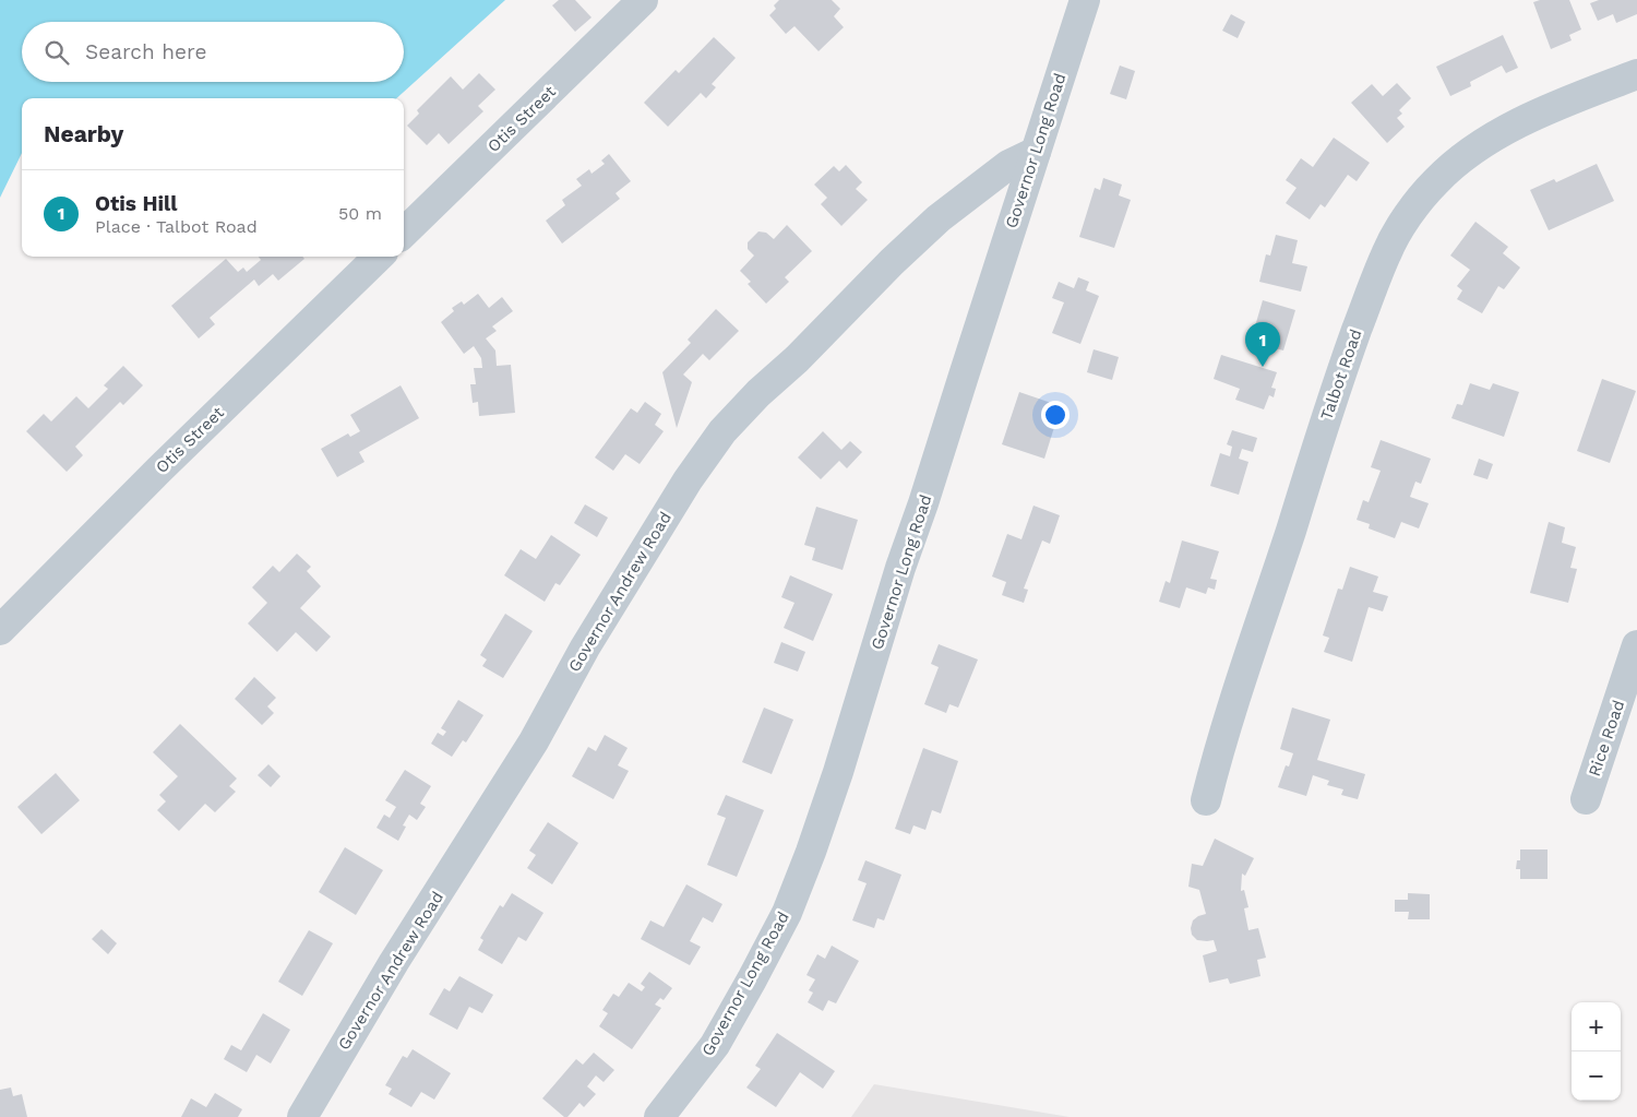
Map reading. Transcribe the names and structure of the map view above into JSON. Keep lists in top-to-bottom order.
{
  "streets": {
    "street": [
      "Otis Street",
      "Governor Long Road",
      "Talbot Road",
      "Governor Andrew Road",
      "Rice Road"
    ]
  },
  "crossings": [
    ["Governor Long Road", "Governor Andrew Road"]
  ],
  "page": {
    "search": "Search here",
    "heading": "Nearby",
    "list": [
      {
        "mark": "1",
        "name": "Otis Hill",
        "note": "Place · Talbot Road",
        "value": "50 m"
      }
    ],
    "pins": "1",
    "map_buttons": ["+", "−"]
  }
}
